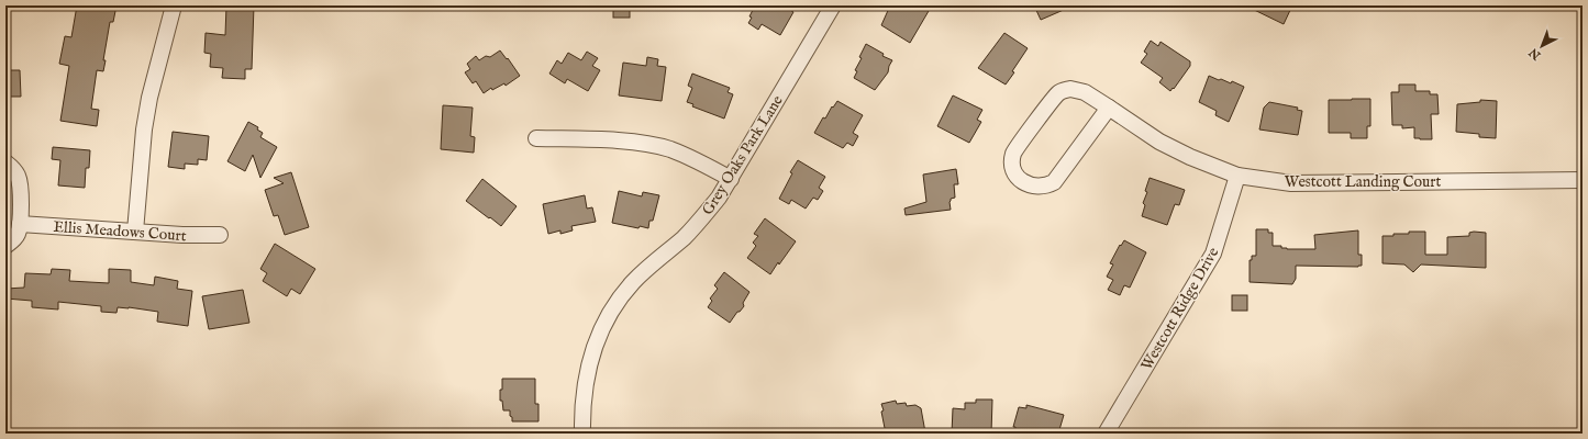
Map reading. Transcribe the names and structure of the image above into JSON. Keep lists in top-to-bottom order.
{
  "streets": {
    "street": [
      "Grey Oaks Park Lane",
      "Westcott Landing Court",
      "Ellis Meadows Court",
      "Westcott Ridge Drive"
    ]
  },
  "crossings": [
    ["Westcott Landing Court", "Westcott Ridge Drive"]
  ],
  "north": "bottom left"
}
